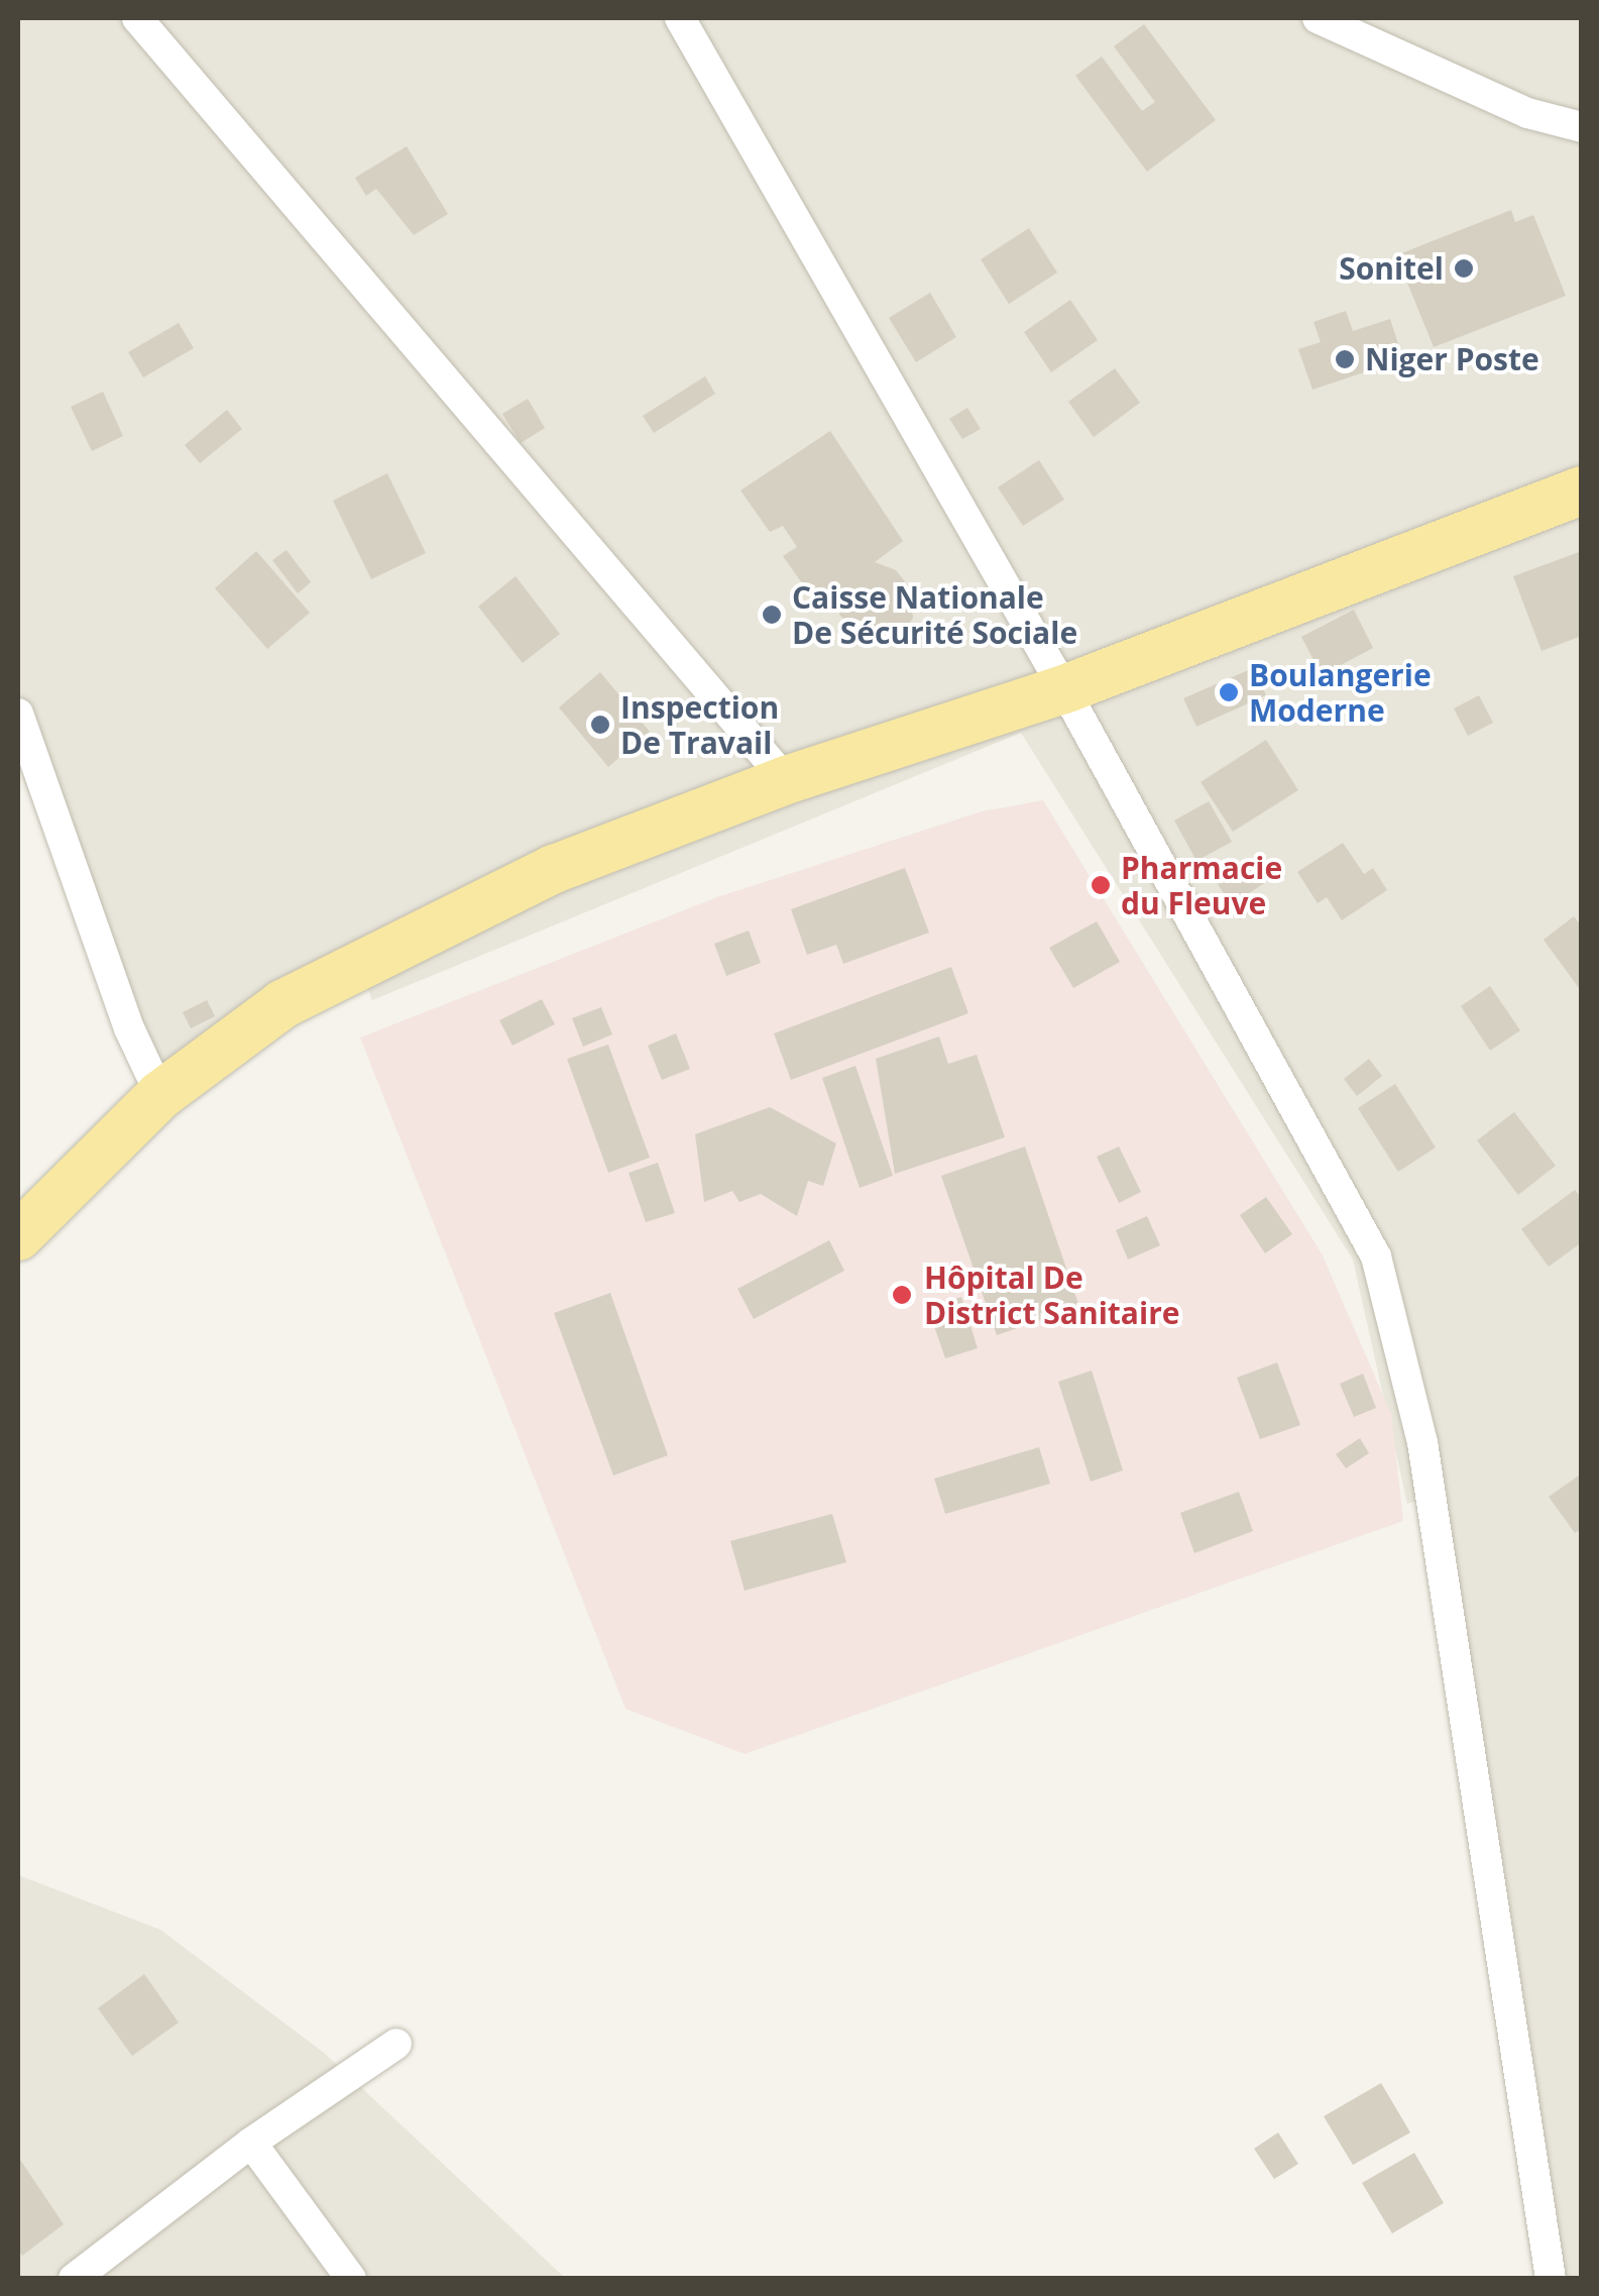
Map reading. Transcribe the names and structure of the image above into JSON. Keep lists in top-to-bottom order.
{
  "places": [
    "Sonitel",
    "Niger Poste",
    "Caisse Nationale De Sécurité Sociale",
    "Boulangerie Moderne",
    "Inspection De Travail",
    "Pharmacie du Fleuve",
    "Hôpital De District Sanitaire"
  ]
}
